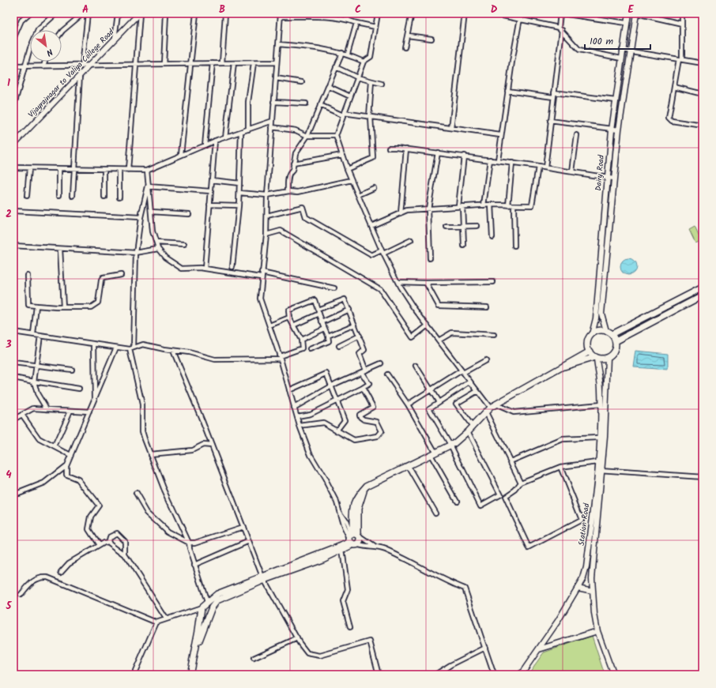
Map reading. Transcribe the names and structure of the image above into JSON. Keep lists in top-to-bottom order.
{
  "streets": {
    "main road": ["Vijayrajnagar to Valiya College Road", "Dairy Road", "Station Road"]
  },
  "crossings": [
    ["Dairy Road", "Station Road"]
  ],
  "scale_bar": "100 m",
  "north": "bottom right",
  "grid": {
    "columns": [
      "A",
      "B",
      "C",
      "D",
      "E"
    ],
    "rows": [
      "1",
      "2",
      "3",
      "4",
      "5"
    ]
  }
}
